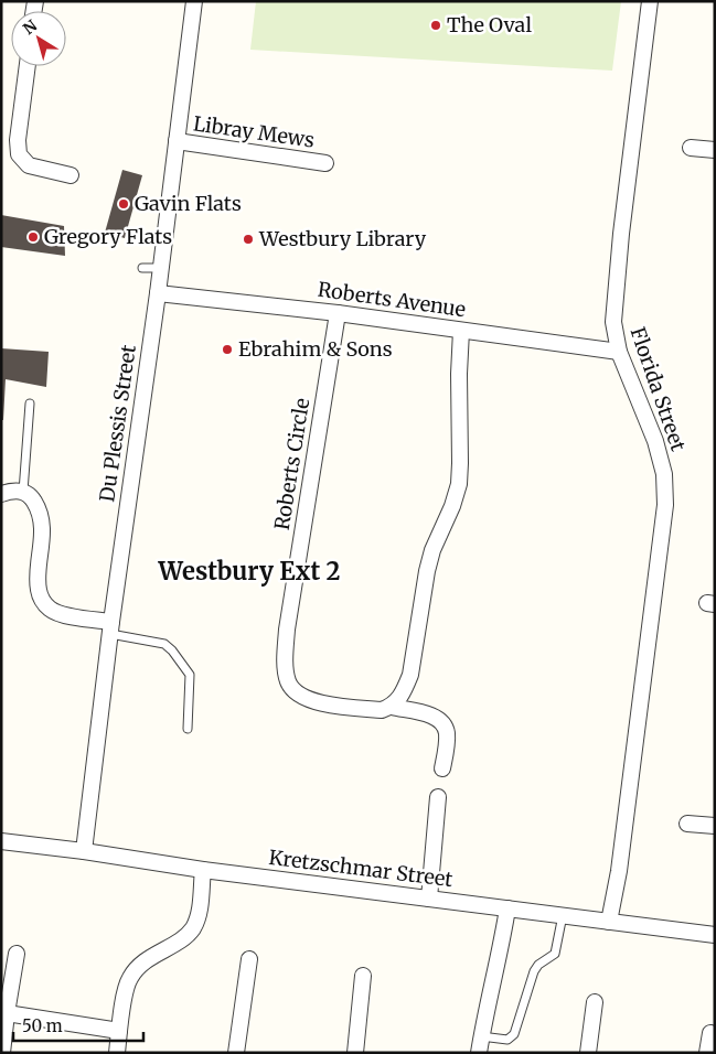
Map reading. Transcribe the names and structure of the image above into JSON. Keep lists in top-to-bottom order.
{
  "streets": {
    "street": [
      "Libray Mews",
      "Roberts Avenue",
      "Florida Street",
      "Du Plessis Street",
      "Roberts Circle",
      "Kretzschmar Street"
    ]
  },
  "crossings": [
    ["Libray Mews", "Du Plessis Street"],
    ["Roberts Avenue", "Florida Street"],
    ["Roberts Avenue", "Du Plessis Street"],
    ["Roberts Avenue", "Roberts Circle"],
    ["Florida Street", "Kretzschmar Street"],
    ["Du Plessis Street", "Kretzschmar Street"]
  ],
  "districts": ["Westbury Ext 2"],
  "places": [
    "The Oval",
    "Gavin Flats",
    "Gregory Flats",
    "Westbury Library",
    "Ebrahim & Sons"
  ],
  "scale_bar": "50 m",
  "north": "top left"
}
